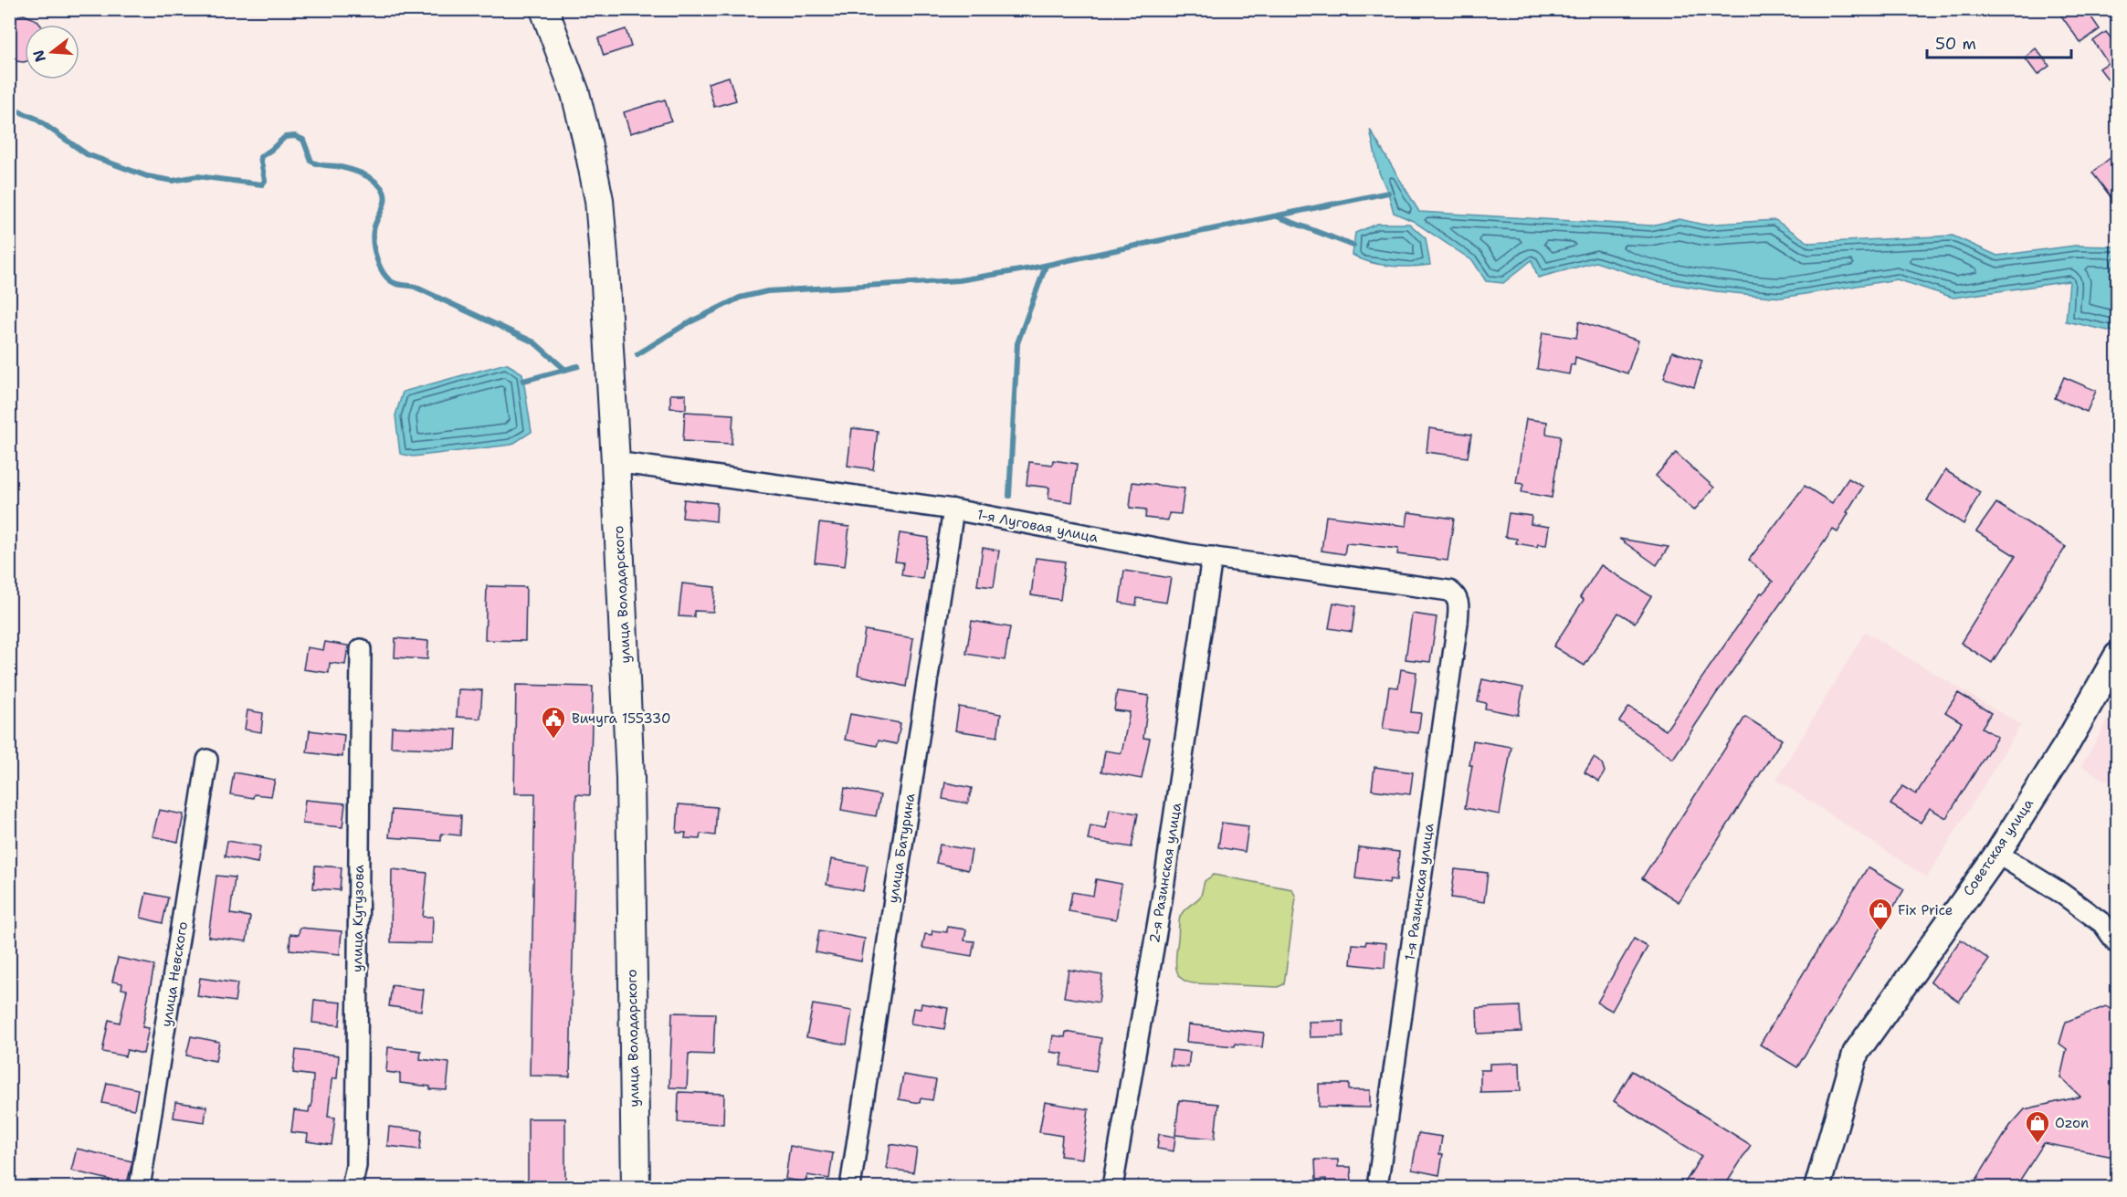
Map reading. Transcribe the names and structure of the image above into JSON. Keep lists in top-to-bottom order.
{
  "streets": {
    "main road": ["улица Володарского"],
    "street": [
      "1-я Луговая улица",
      "Советская улица",
      "улица Батурина",
      "2-я Разинская улица",
      "1-я Разинская улица",
      "улица Кутузова",
      "улица Невского"
    ]
  },
  "crossings": [
    ["1-я Луговая улица", "улица Володарского"],
    ["1-я Луговая улица", "улица Батурина"],
    ["1-я Луговая улица", "2-я Разинская улица"],
    ["1-я Луговая улица", "1-я Разинская улица"]
  ],
  "places": {
    "public building": ["Вичуга 155330"],
    "shop": ["Fix Price", "Ozon"]
  },
  "scale_bar": "50 m",
  "north": "left"
}
